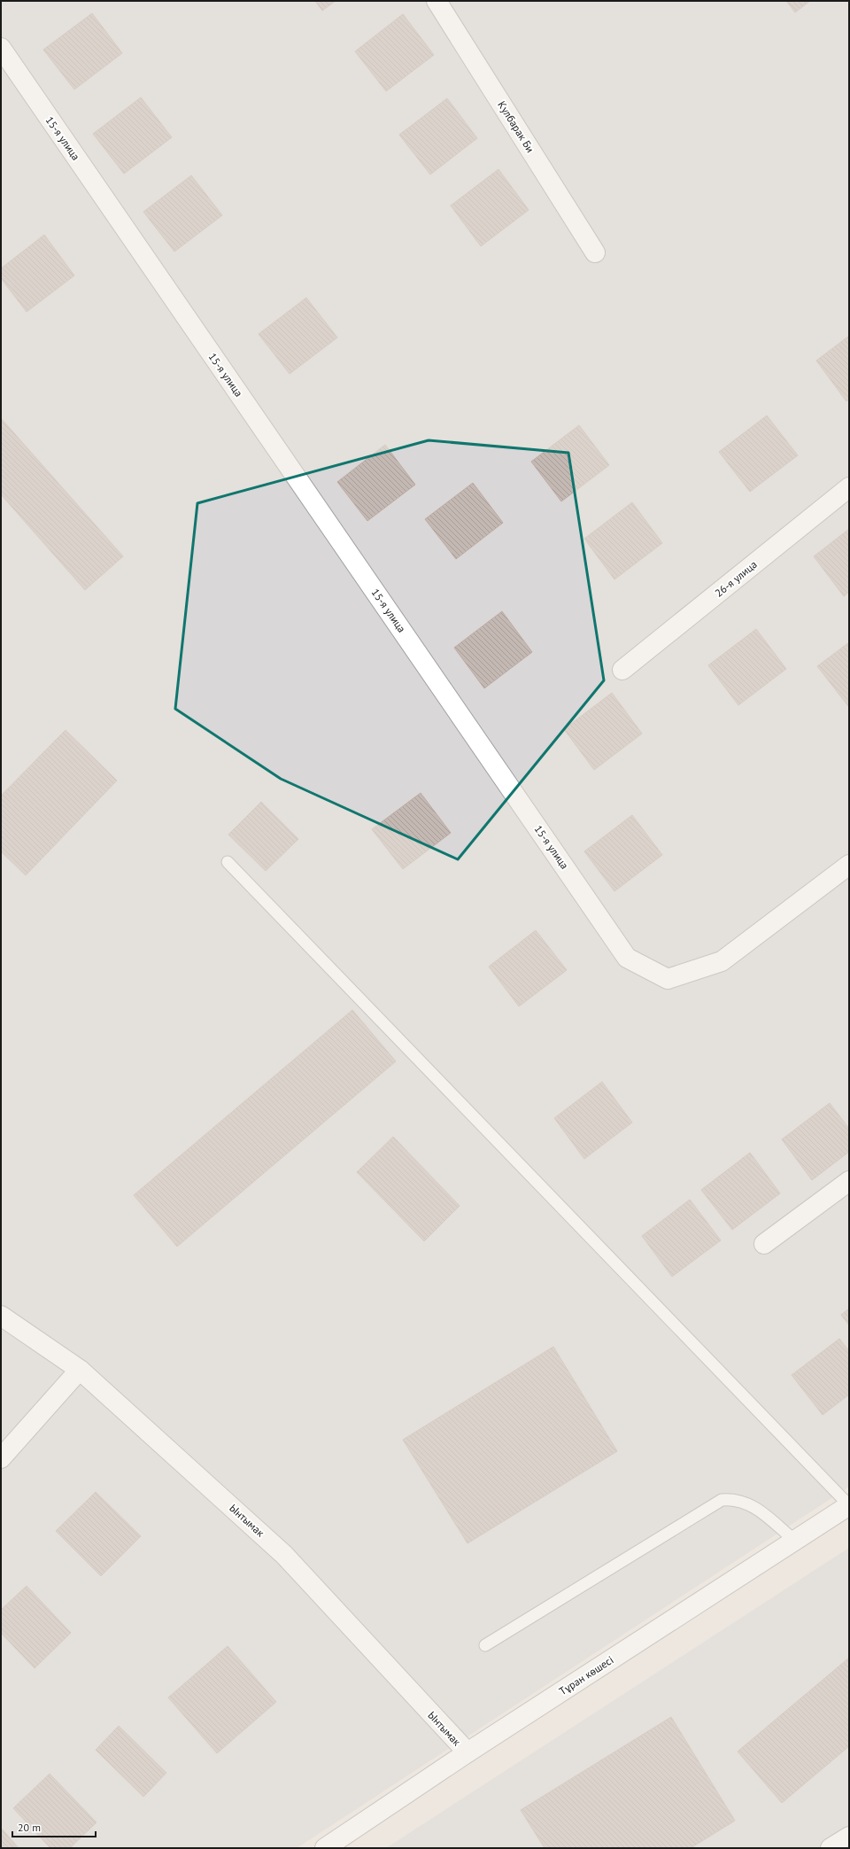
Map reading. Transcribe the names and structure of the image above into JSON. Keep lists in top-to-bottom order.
{
  "streets": {
    "street": [
      "Кулбарак Би",
      "15-я улица",
      "26-я улица",
      "Ынтымак",
      "Тұран көшесі"
    ]
  },
  "crossings": [
    ["Ынтымак", "Тұран көшесі"]
  ],
  "scale_bar": "20 m"
}
